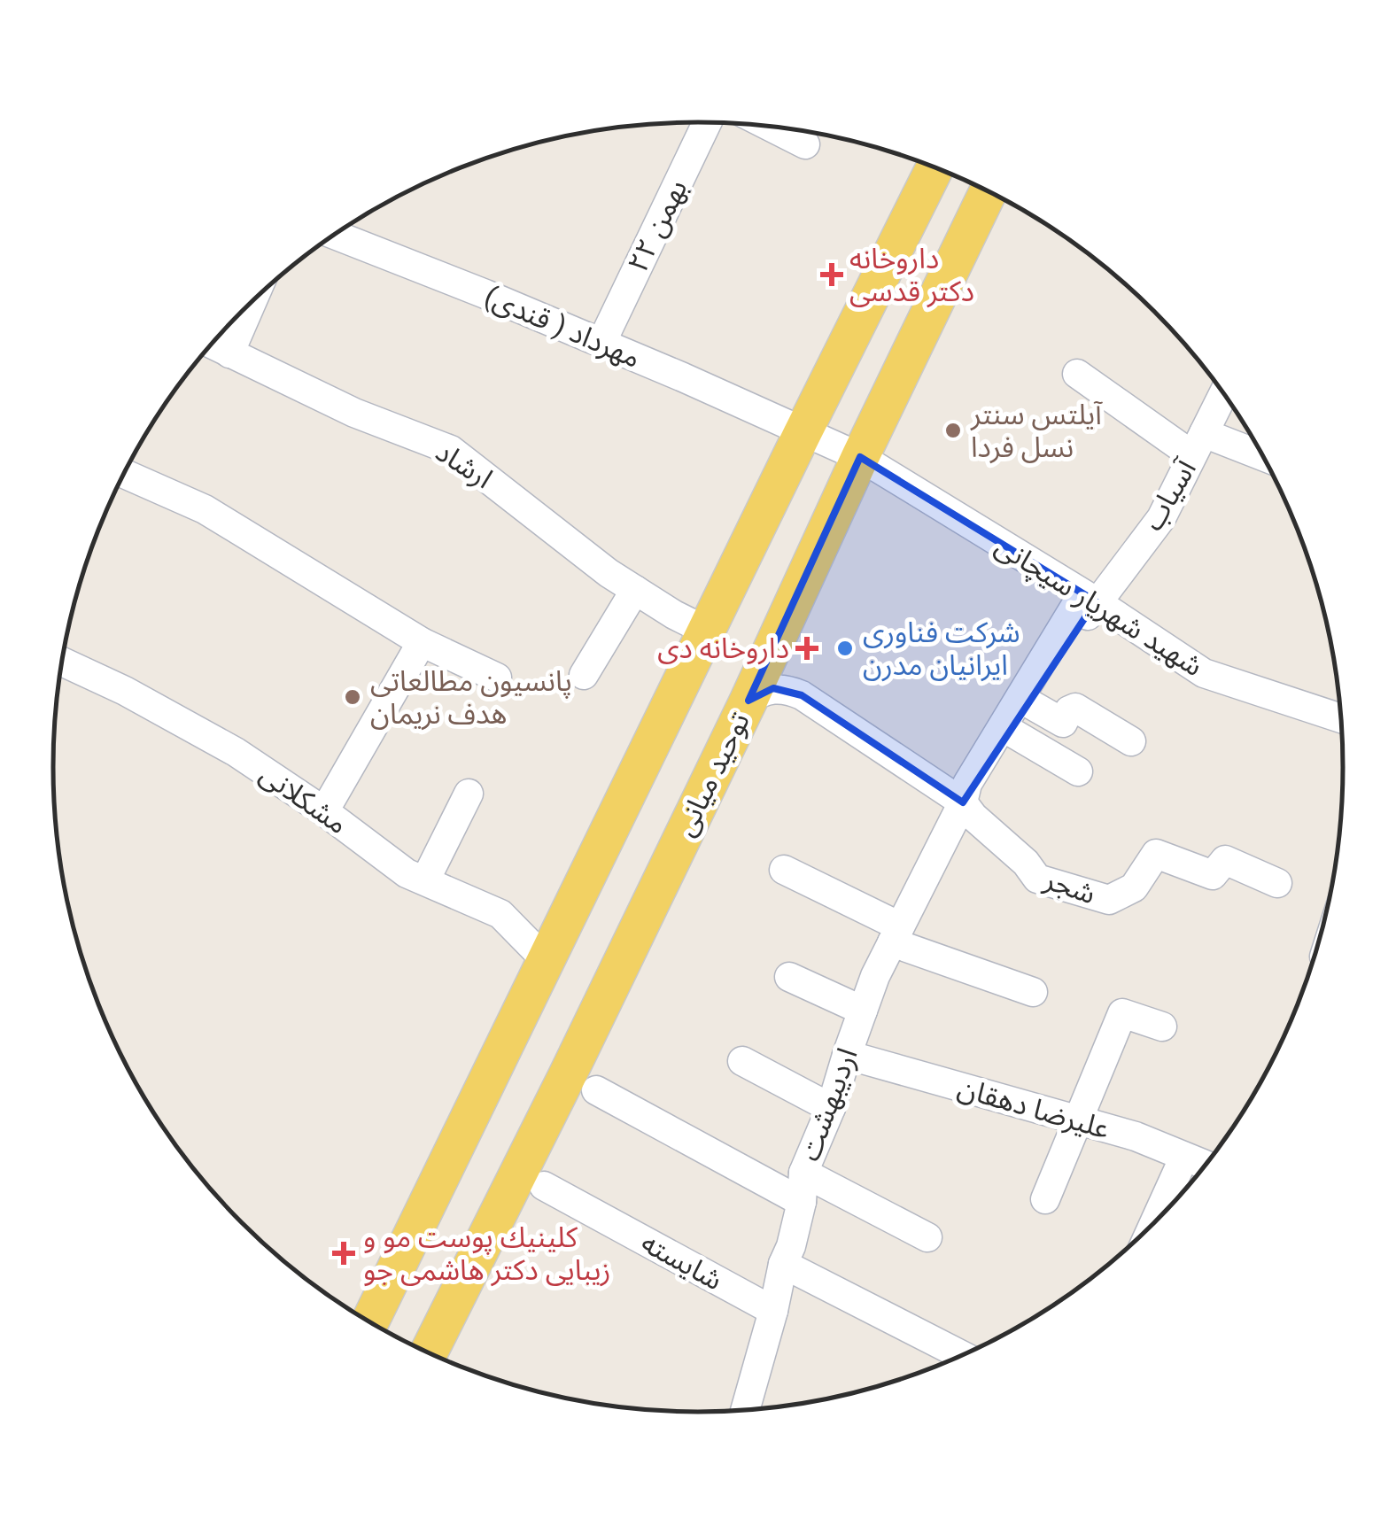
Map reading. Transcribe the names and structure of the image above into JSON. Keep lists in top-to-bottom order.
{
  "streets": {
    "main road": ["توحید میانی"],
    "street": [
      "۲۲ بهمن",
      "مهرداد ( قندی)",
      "ارشاد",
      "آسیاب",
      "شهید شهریار سیچانی",
      "مشکلانی",
      "شجر",
      "اردیبهشت",
      "علیرضا دهقان",
      "شایسته"
    ]
  },
  "crossings": [
    ["۲۲ بهمن", "مهرداد ( قندی)"],
    ["مهرداد ( قندی)", "شهید شهریار سیچانی"],
    ["مهرداد ( قندی)", "توحید میانی"],
    ["آسیاب", "شهید شهریار سیچانی"],
    ["آسیاب", "اردیبهشت"],
    ["شهید شهریار سیچانی", "توحید میانی"],
    ["شهید شهریار سیچانی", "اردیبهشت"],
    ["شجر", "اردیبهشت"],
    ["اردیبهشت", "علیرضا دهقان"],
    ["اردیبهشت", "شایسته"]
  ],
  "places": {
    "health": ["داروخانه دکتر قدسی", "داروخانه دی", "كلينيك پوست مو و زيبايى دکتر هاشمی جو"],
    "other": ["آیلتس سنتر نسل فردا", "شرکت فناوری ایرانیان مدرن", "پانسیون مطالعاتی هدف نریمان"]
  }
}
